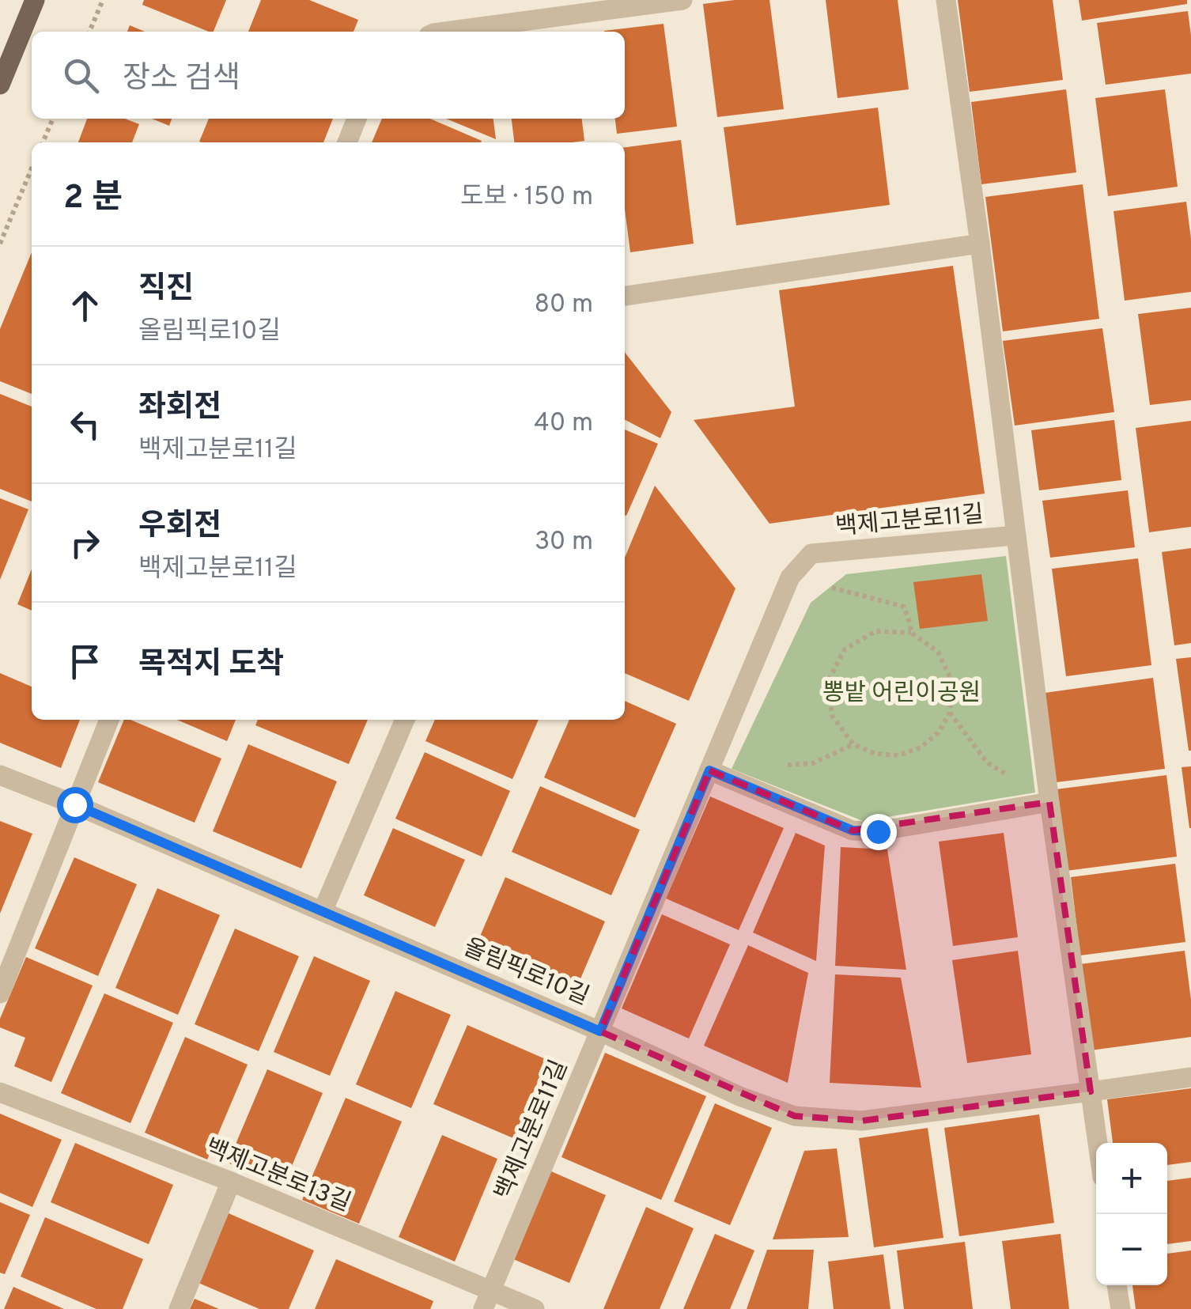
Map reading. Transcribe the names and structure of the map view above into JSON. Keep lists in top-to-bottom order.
{
  "streets": {
    "street": ["백제고분로11길", "올림픽로10길", "백제고분로13길"]
  },
  "crossings": [
    ["백제고분로11길", "올림픽로10길"],
    ["백제고분로11길", "백제고분로13길"]
  ],
  "parks": ["뽕밭 어린이공원"],
  "page": {
    "search": "장소 검색",
    "heading": ["2 분", "도보 · 150 m"],
    "list": [
      ["직진", "올림픽로10길", "80 m"],
      ["좌회전", "백제고분로11길", "40 m"],
      ["우회전", "백제고분로11길", "30 m"],
      "목적지 도착"
    ],
    "map_buttons": ["+", "−"]
  }
}
